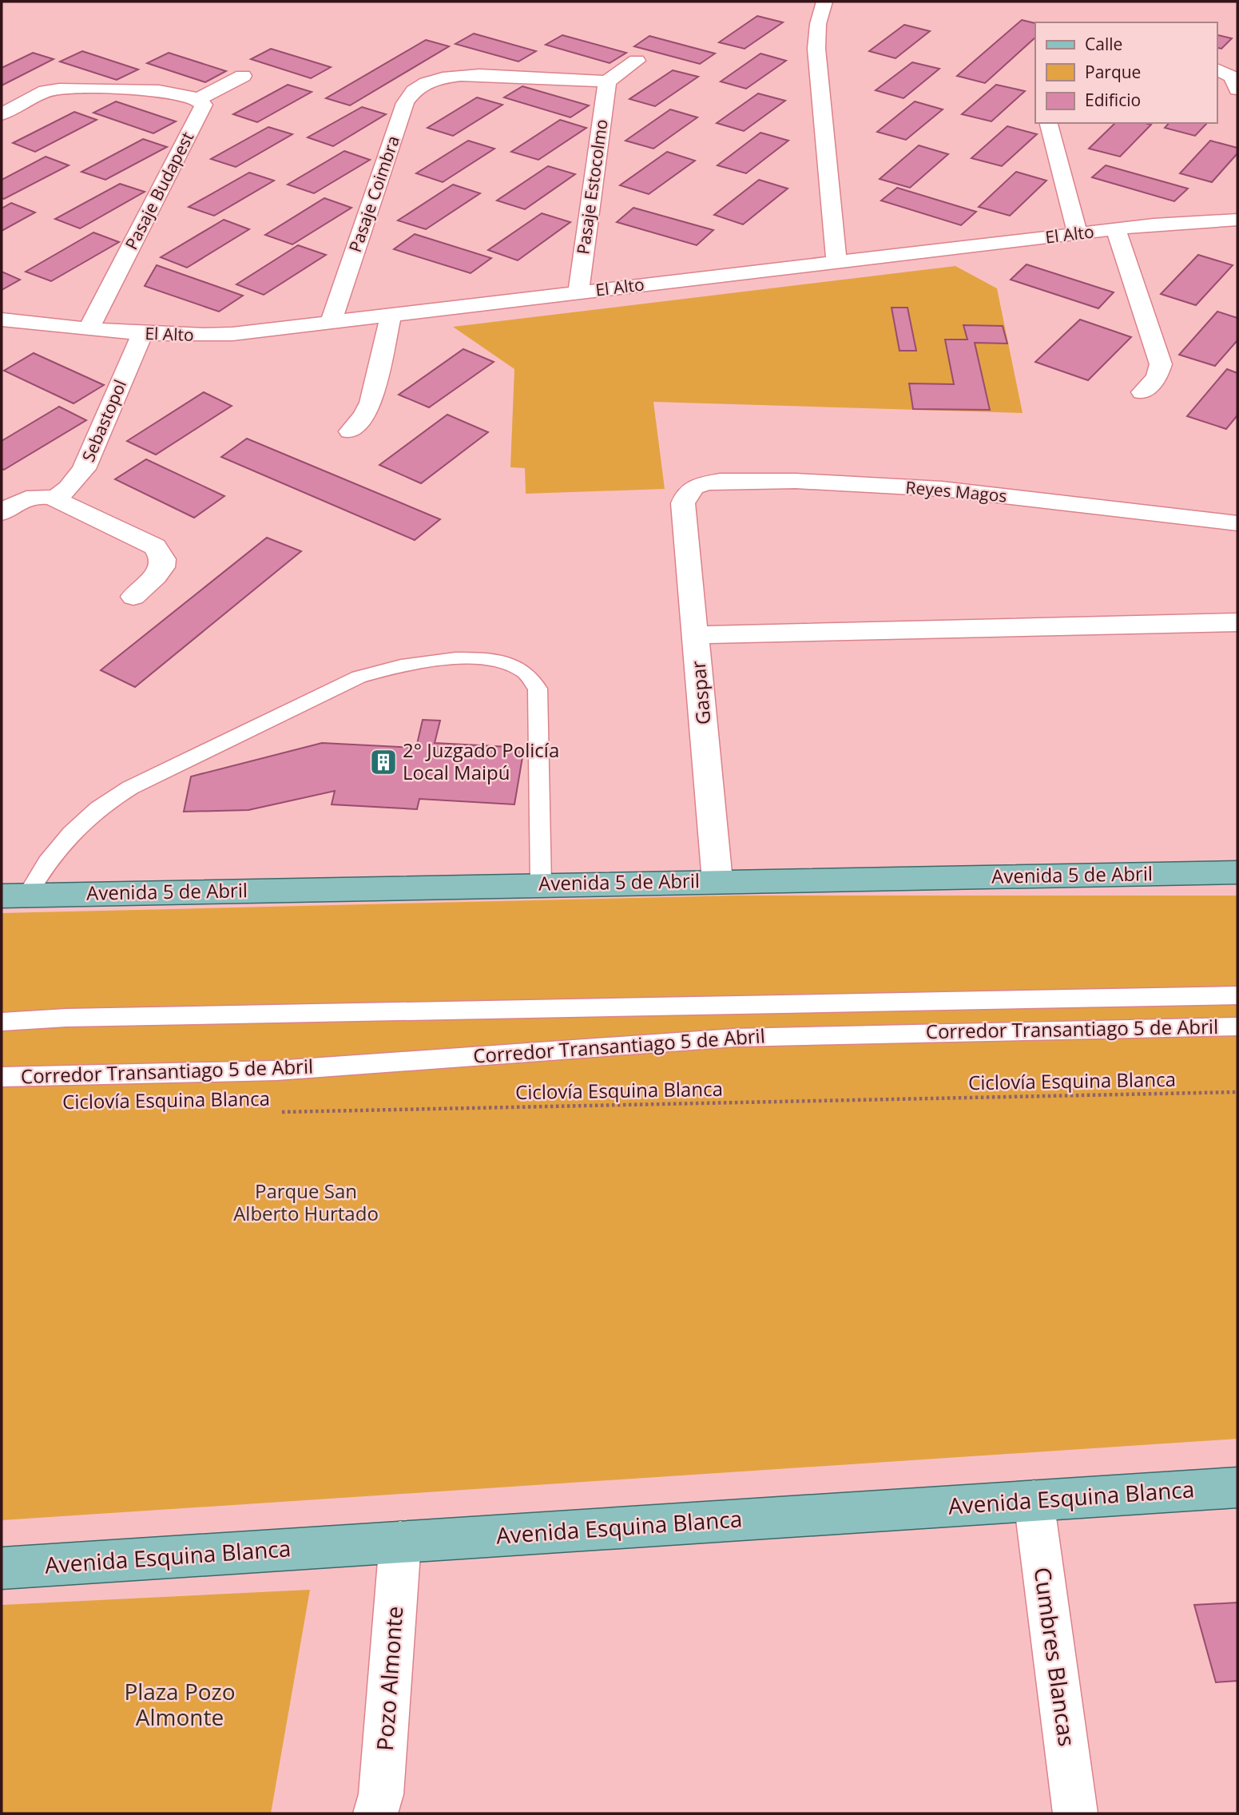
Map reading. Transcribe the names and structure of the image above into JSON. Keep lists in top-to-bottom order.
{
  "streets": {
    "main road": ["Avenida 5 de Abril", "Avenida Esquina Blanca"],
    "street": [
      "Pasaje Estocolmo",
      "Pasaje Budapest",
      "Pasaje Coimbra",
      "El Alto",
      "Sebastopol",
      "Reyes Magos",
      "Gaspar",
      "Cumbres Blancas",
      "Pozo Almonte"
    ],
    "lane": ["Corredor Transantiago 5 de Abril"],
    "path": ["Ciclovía Esquina Blanca"]
  },
  "crossings": [
    ["Pasaje Estocolmo", "Pasaje Coimbra"],
    ["Pasaje Estocolmo", "El Alto"],
    ["Pasaje Budapest", "El Alto"],
    ["Pasaje Coimbra", "El Alto"],
    ["El Alto", "Sebastopol"],
    ["Reyes Magos", "Gaspar"],
    ["Gaspar", "Avenida 5 de Abril"],
    ["Avenida Esquina Blanca", "Cumbres Blancas"],
    ["Avenida Esquina Blanca", "Pozo Almonte"]
  ],
  "parks": ["Parque San Alberto Hurtado", "Plaza Pozo Almonte"],
  "places": {
    "building": ["2° Juzgado Policía Local Maipú"]
  },
  "legend": ["Calle", "Parque", "Edificio"]
}
